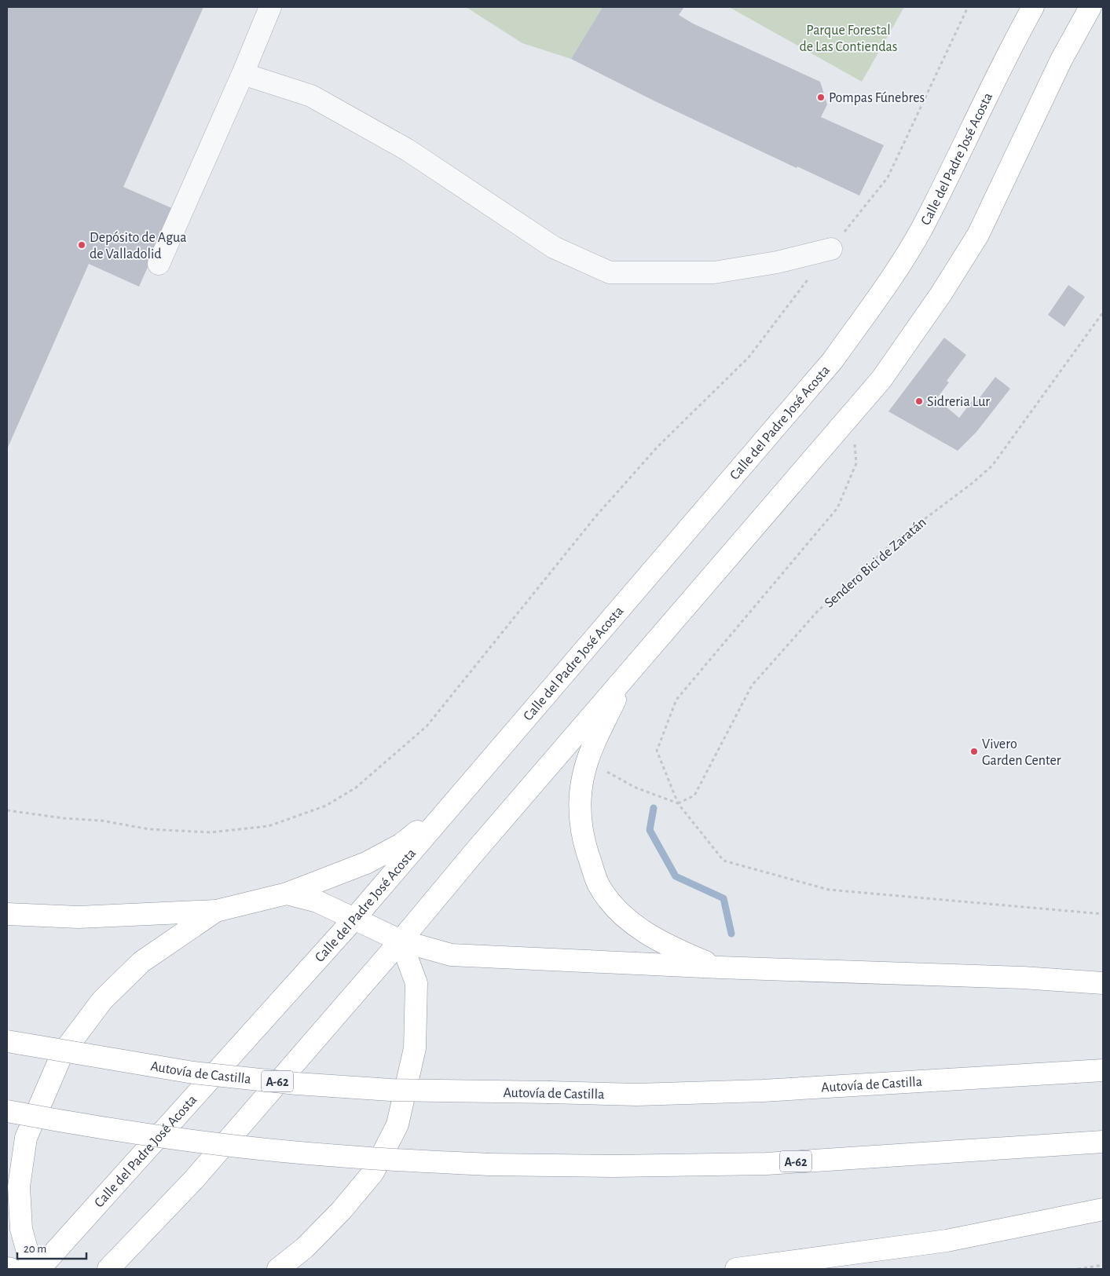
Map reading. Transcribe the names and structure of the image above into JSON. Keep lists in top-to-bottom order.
{
  "streets": {
    "highway": ["Calle del Padre José Acosta", "Autovía de Castilla", "A-62"],
    "path": ["Sendero Bici de Zaratán"]
  },
  "parks": ["Parque Forestal de Las Contiendas"],
  "places": [
    "Pompas Fúnebres",
    "Depósito de Agua de Valladolid",
    "Sidreria Lur",
    "Vivero Garden Center"
  ],
  "scale_bar": "20 m"
}
